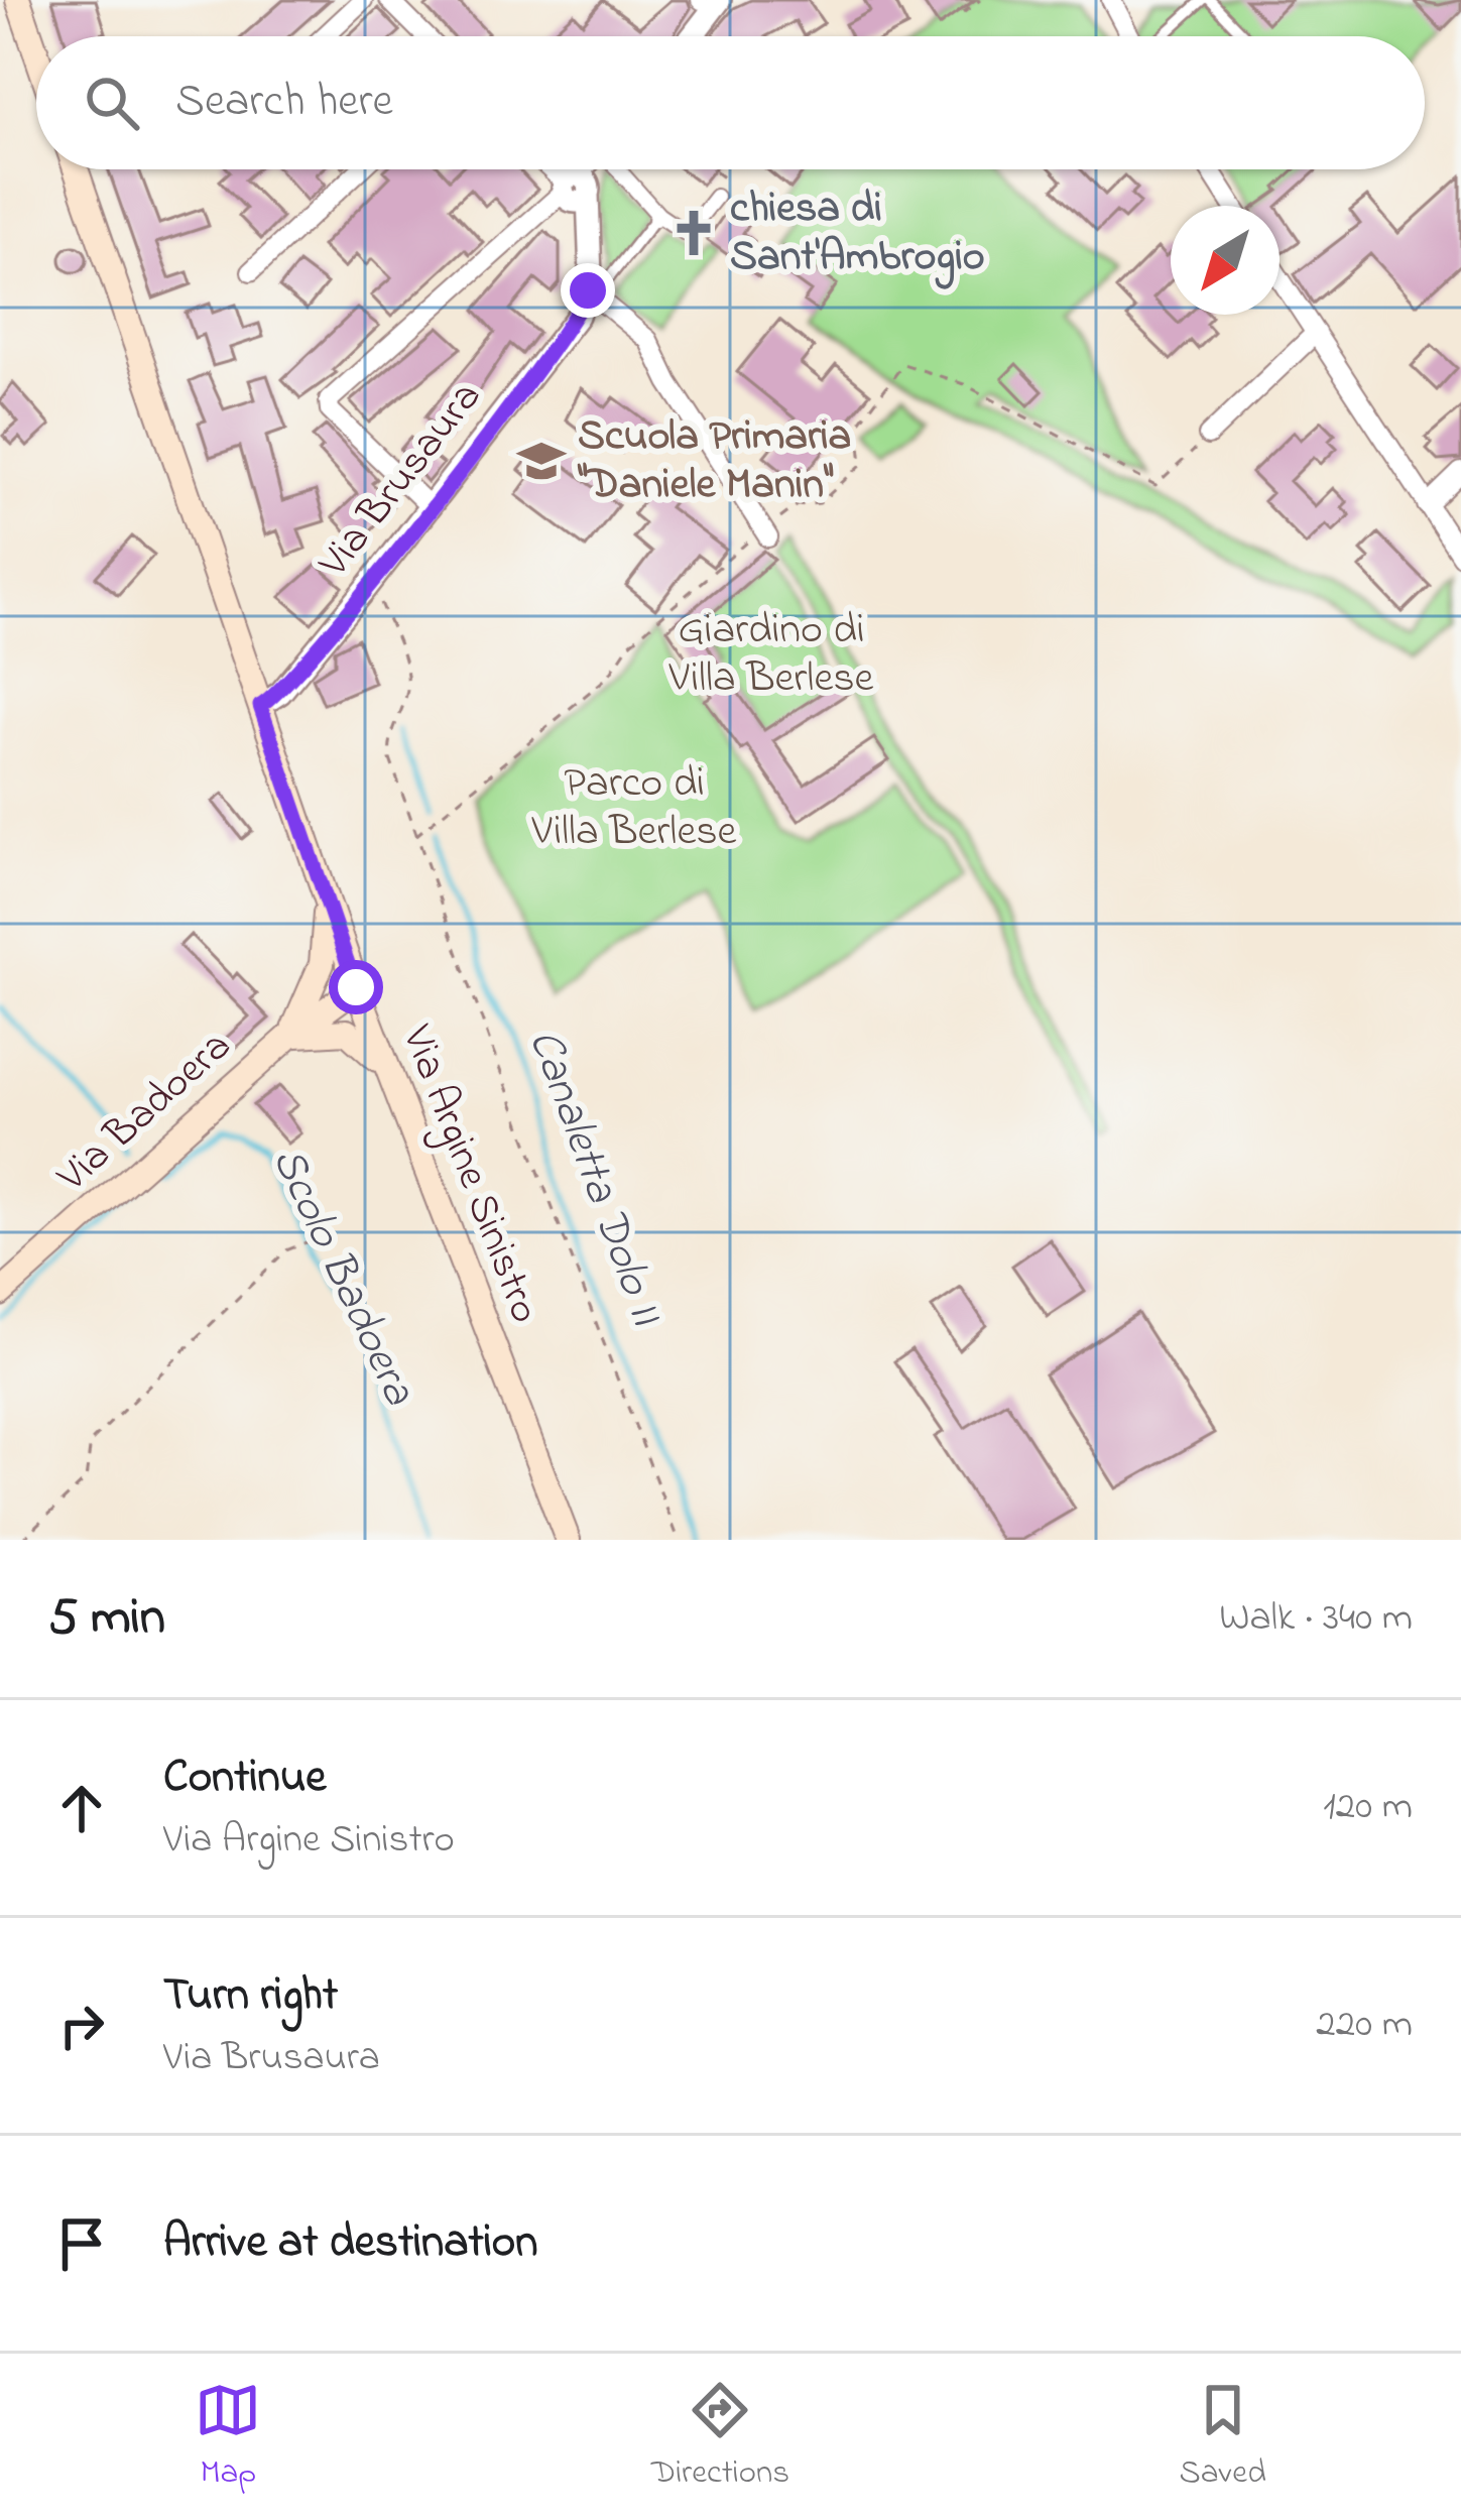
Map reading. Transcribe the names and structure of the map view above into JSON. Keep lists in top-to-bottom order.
{
  "streets": {
    "main road": ["Via Badoera", "Via Argine Sinistro"],
    "street": ["Via Brusaura"]
  },
  "crossings": [
    ["Via Brusaura", "Via Argine Sinistro"],
    ["Via Badoera", "Via Argine Sinistro"]
  ],
  "water": ["Canaletta Dolo II", "Scolo Badoera"],
  "parks": ["Giardino di Villa Berlese", "Parco di Villa Berlese"],
  "places": {
    "church": ["chiesa di Sant'Ambrogio"],
    "school or university": ["Scuola Primaria \"Daniele Manin\""]
  },
  "north": "bottom left",
  "page": {
    "search": "Search here",
    "heading": ["5 min", "Walk · 340 m"],
    "list": [
      ["Continue", "Via Argine Sinistro", "120 m"],
      ["Turn right", "Via Brusaura", "220 m"],
      "Arrive at destination"
    ],
    "nav": ["Map", "Directions", "Saved"]
  }
}
